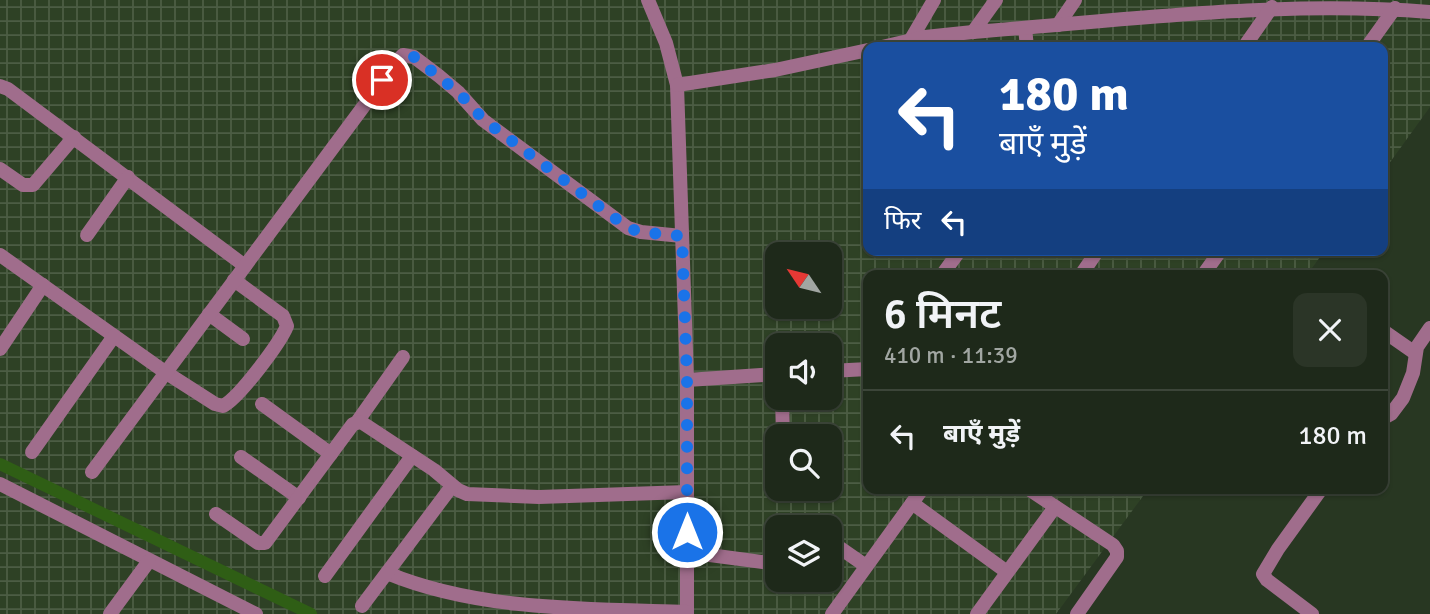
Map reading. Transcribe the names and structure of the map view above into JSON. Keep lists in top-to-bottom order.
{
  "north": "top left",
  "page": {
    "turn": ["180 m", "बाएँ मुड़ें"],
    "then": "फिर",
    "heading": ["6 मिनट", "410 m · 11:39"],
    "list": [
      {
        "name": "बाएँ मुड़ें",
        "value": "180 m"
      }
    ]
  }
}
